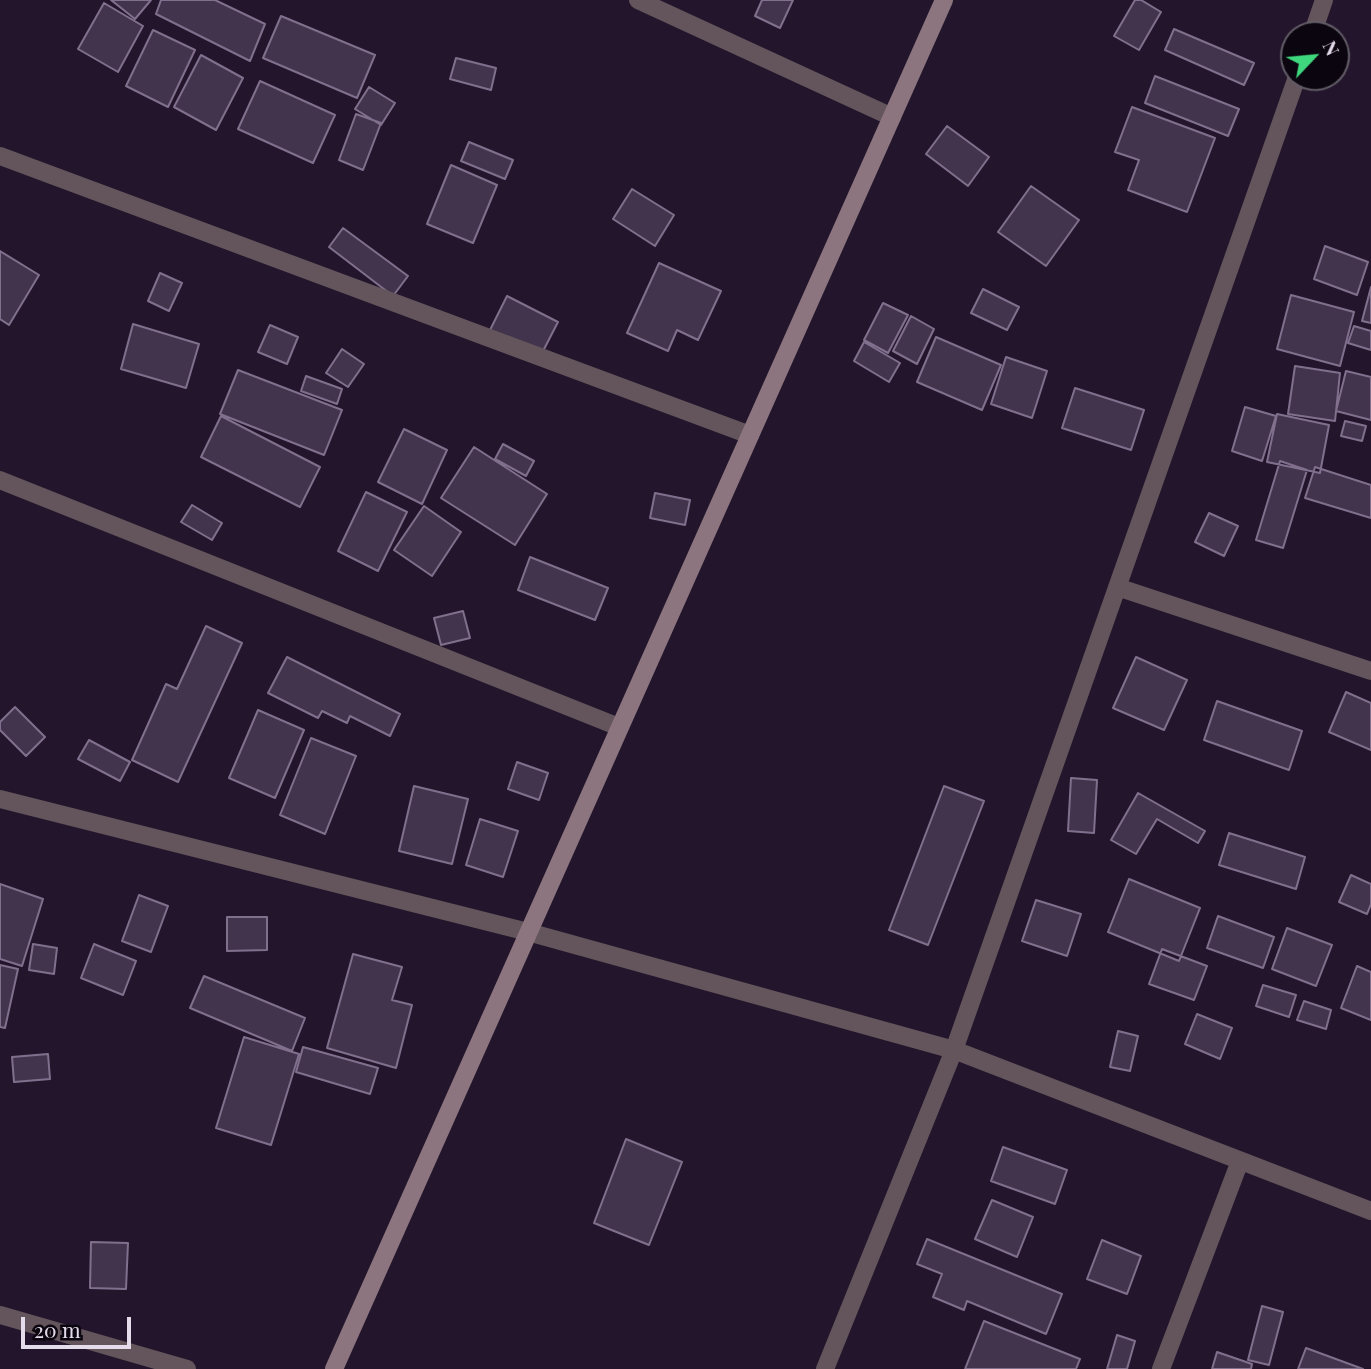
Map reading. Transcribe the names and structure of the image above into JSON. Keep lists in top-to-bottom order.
{
  "scale_bar": "20 m",
  "north": "top right"
}
